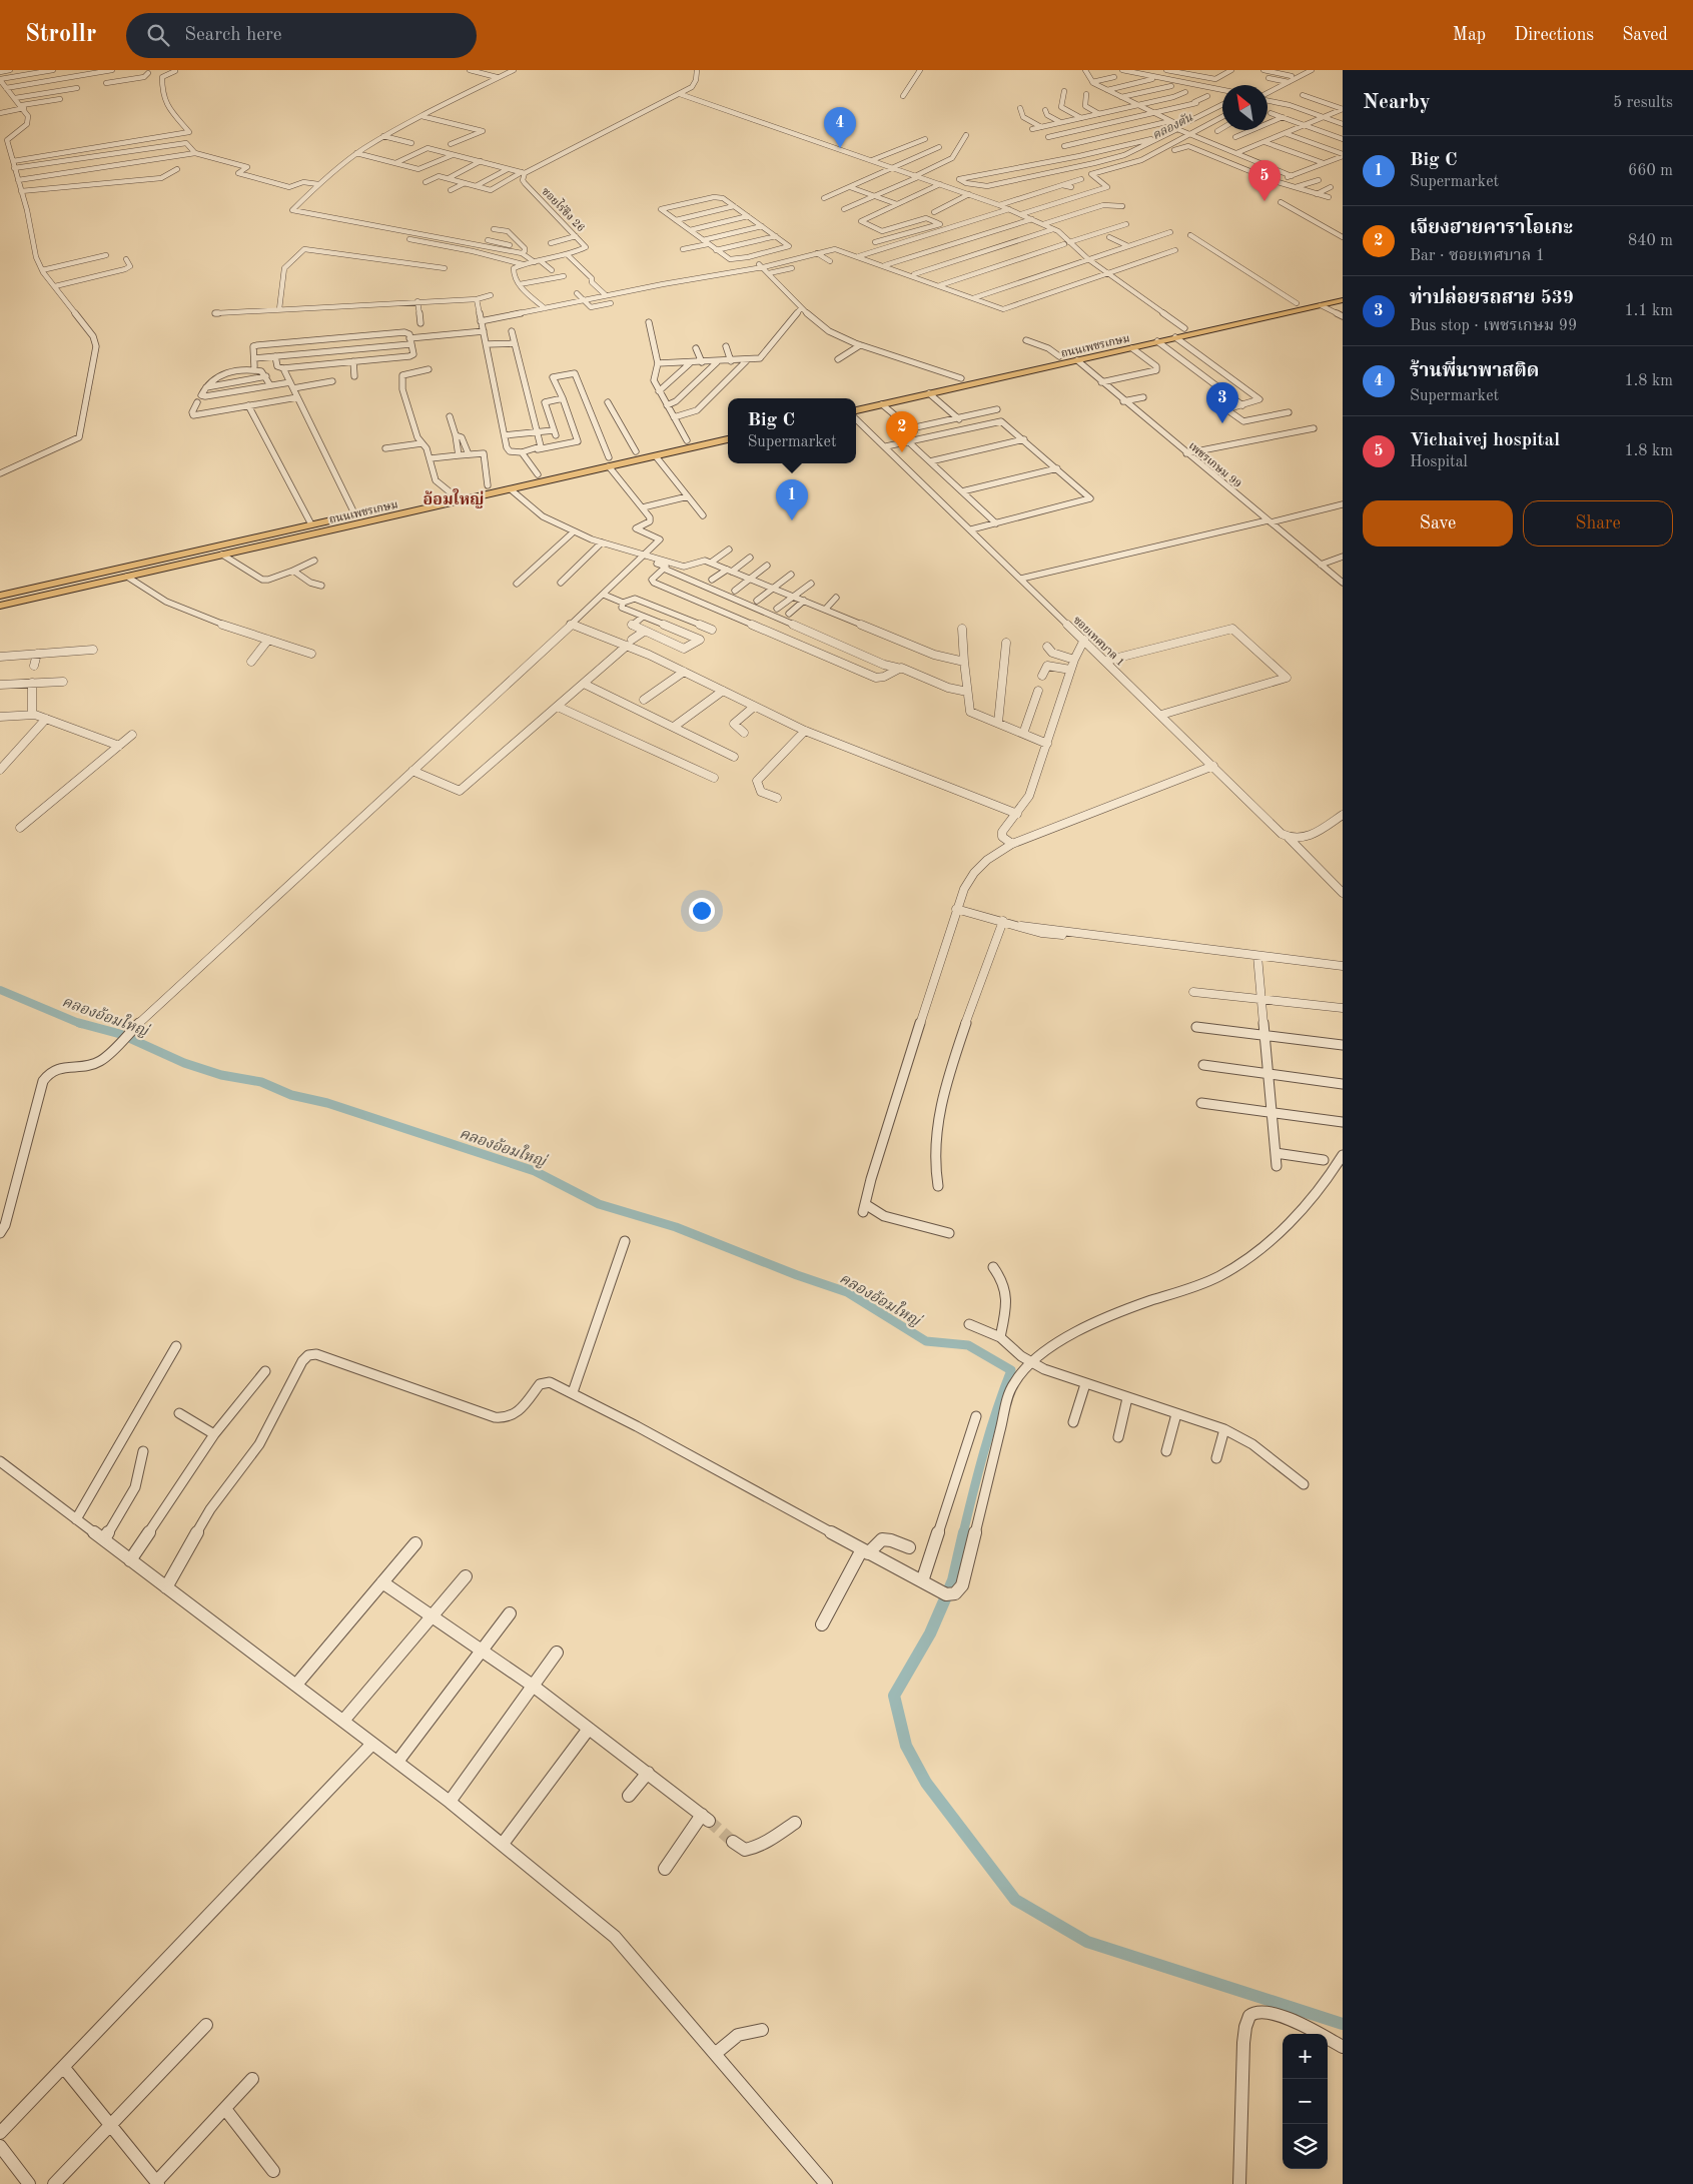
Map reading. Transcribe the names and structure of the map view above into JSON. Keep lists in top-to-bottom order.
{
  "streets": {
    "main road": ["ถนนเพชรเกษม"],
    "street": ["ซอยไร่ขิง 26", "เพชรเกษม 99", "ซอยเทศบาล 1"]
  },
  "crossings": [
    ["ถนนเพชรเกษม", "เพชรเกษม 99"]
  ],
  "districts": ["อ้อมใหญ่"],
  "water": ["คลองตัน", "คลองอ้อมใหญ่"],
  "north": "top left",
  "page": {
    "header": "Strollr",
    "search": "Search here",
    "nav": ["Map", "Directions", "Saved"],
    "heading": ["Nearby", "5 results"],
    "pins": [
      "4",
      "5",
      "3",
      "2",
      "1"
    ],
    "list": [
      {
        "mark": "1",
        "name": "Big C",
        "note": "Supermarket",
        "value": "660 m"
      },
      {
        "mark": "2",
        "name": "เจียงฮายคาราโอเกะ",
        "note": "Bar · ซอยเทศบาล 1",
        "value": "840 m"
      },
      {
        "mark": "3",
        "name": "ท่าปล่อยรถสาย 539",
        "note": "Bus stop · เพชรเกษม 99",
        "value": "1.1 km"
      },
      {
        "mark": "4",
        "name": "ร้านพี่นาพาสติด",
        "note": "Supermarket",
        "value": "1.8 km"
      },
      {
        "mark": "5",
        "name": "Vichaivej hospital",
        "note": "Hospital",
        "value": "1.8 km"
      }
    ],
    "popup": ["Big C", "Supermarket"],
    "buttons": ["Save", "Share"],
    "map_buttons": ["+", "−"]
  }
}
